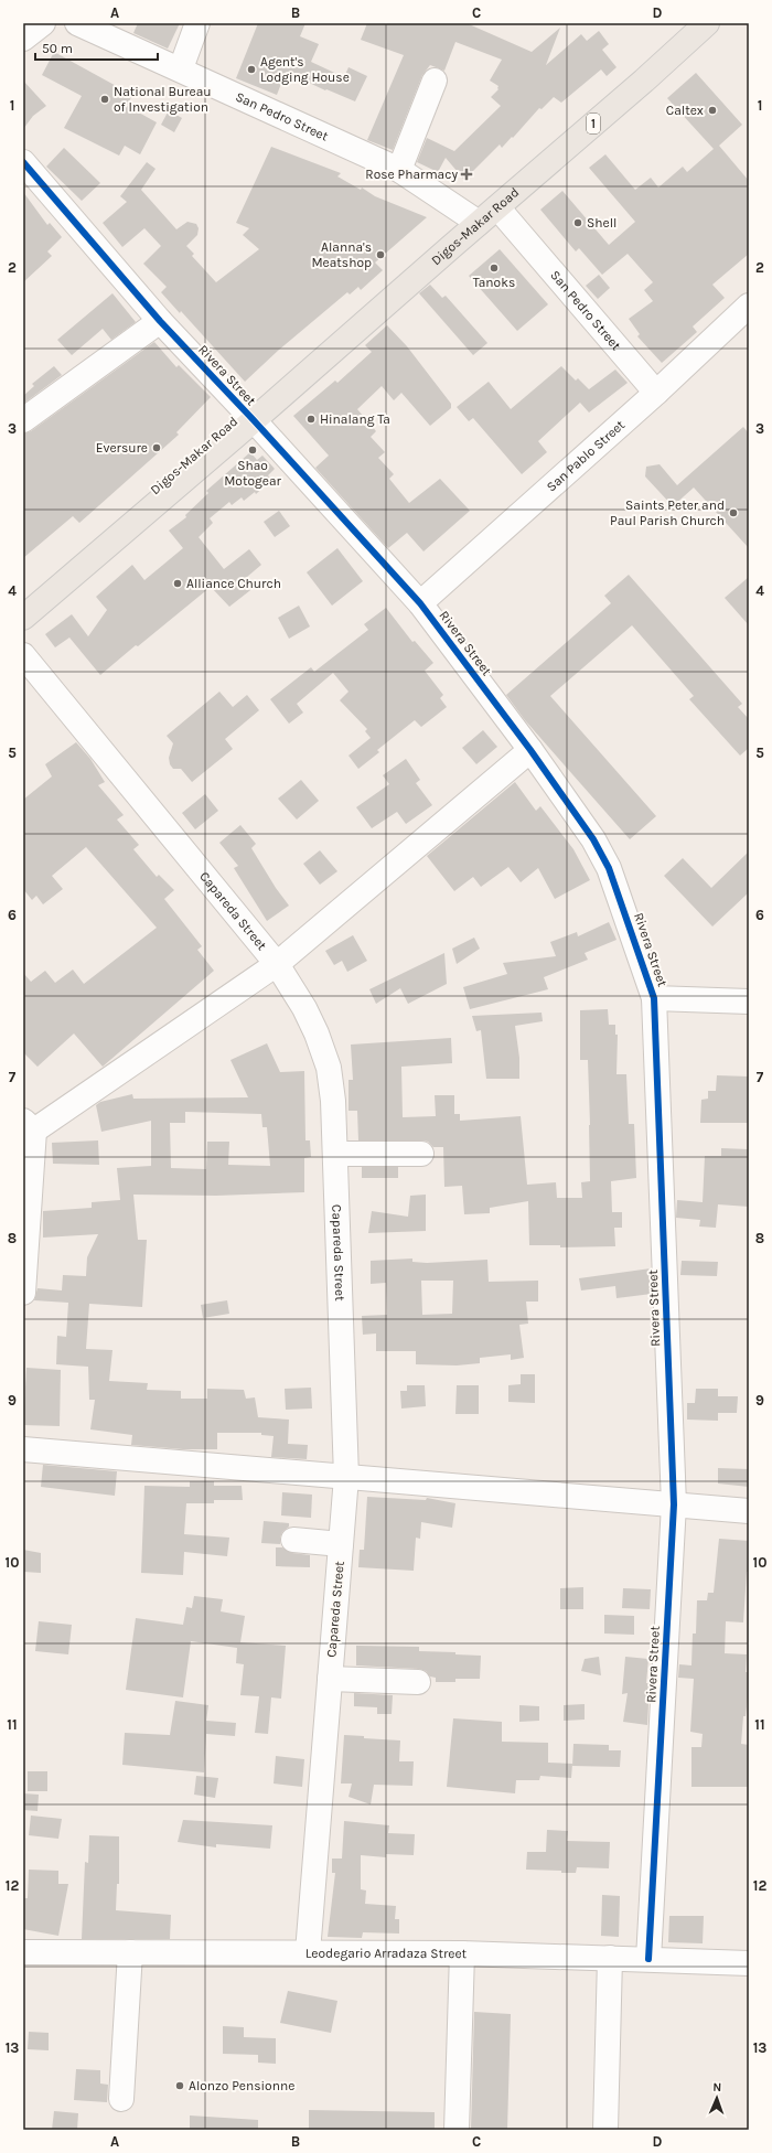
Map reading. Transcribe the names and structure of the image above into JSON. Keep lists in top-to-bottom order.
{
  "streets": {
    "main road": ["1", "Digos-Makar Road"],
    "street": [
      "San Pedro Street",
      "Rivera Street",
      "San Pablo Street",
      "Capareda Street",
      "Leodegario Arradaza Street"
    ]
  },
  "crossings": [
    ["San Pedro Street", "Digos-Makar Road"],
    ["San Pedro Street", "San Pablo Street"],
    ["Digos-Makar Road", "Rivera Street"],
    ["Rivera Street", "San Pablo Street"],
    ["Rivera Street", "Leodegario Arradaza Street"],
    ["Capareda Street", "Leodegario Arradaza Street"]
  ],
  "places": {
    "other": [
      "Agent's Lodging House",
      "National Bureau of Investigation",
      "Caltex",
      "Shell",
      "Alanna's Meatshop",
      "Tanoks",
      "Hinalang Ta",
      "Eversure",
      "Shao Motogear",
      "Saints Peter and Paul Parish Church",
      "Alliance Church",
      "Alonzo Pensionne"
    ],
    "health": ["Rose Pharmacy"]
  },
  "scale_bar": "50 m",
  "north": "top",
  "grid": {
    "columns": [
      "A",
      "B",
      "C",
      "D"
    ],
    "rows": [
      "1",
      "2",
      "3",
      "4",
      "5",
      "6",
      "7",
      "8",
      "9",
      "10",
      "11",
      "12",
      "13"
    ]
  }
}
